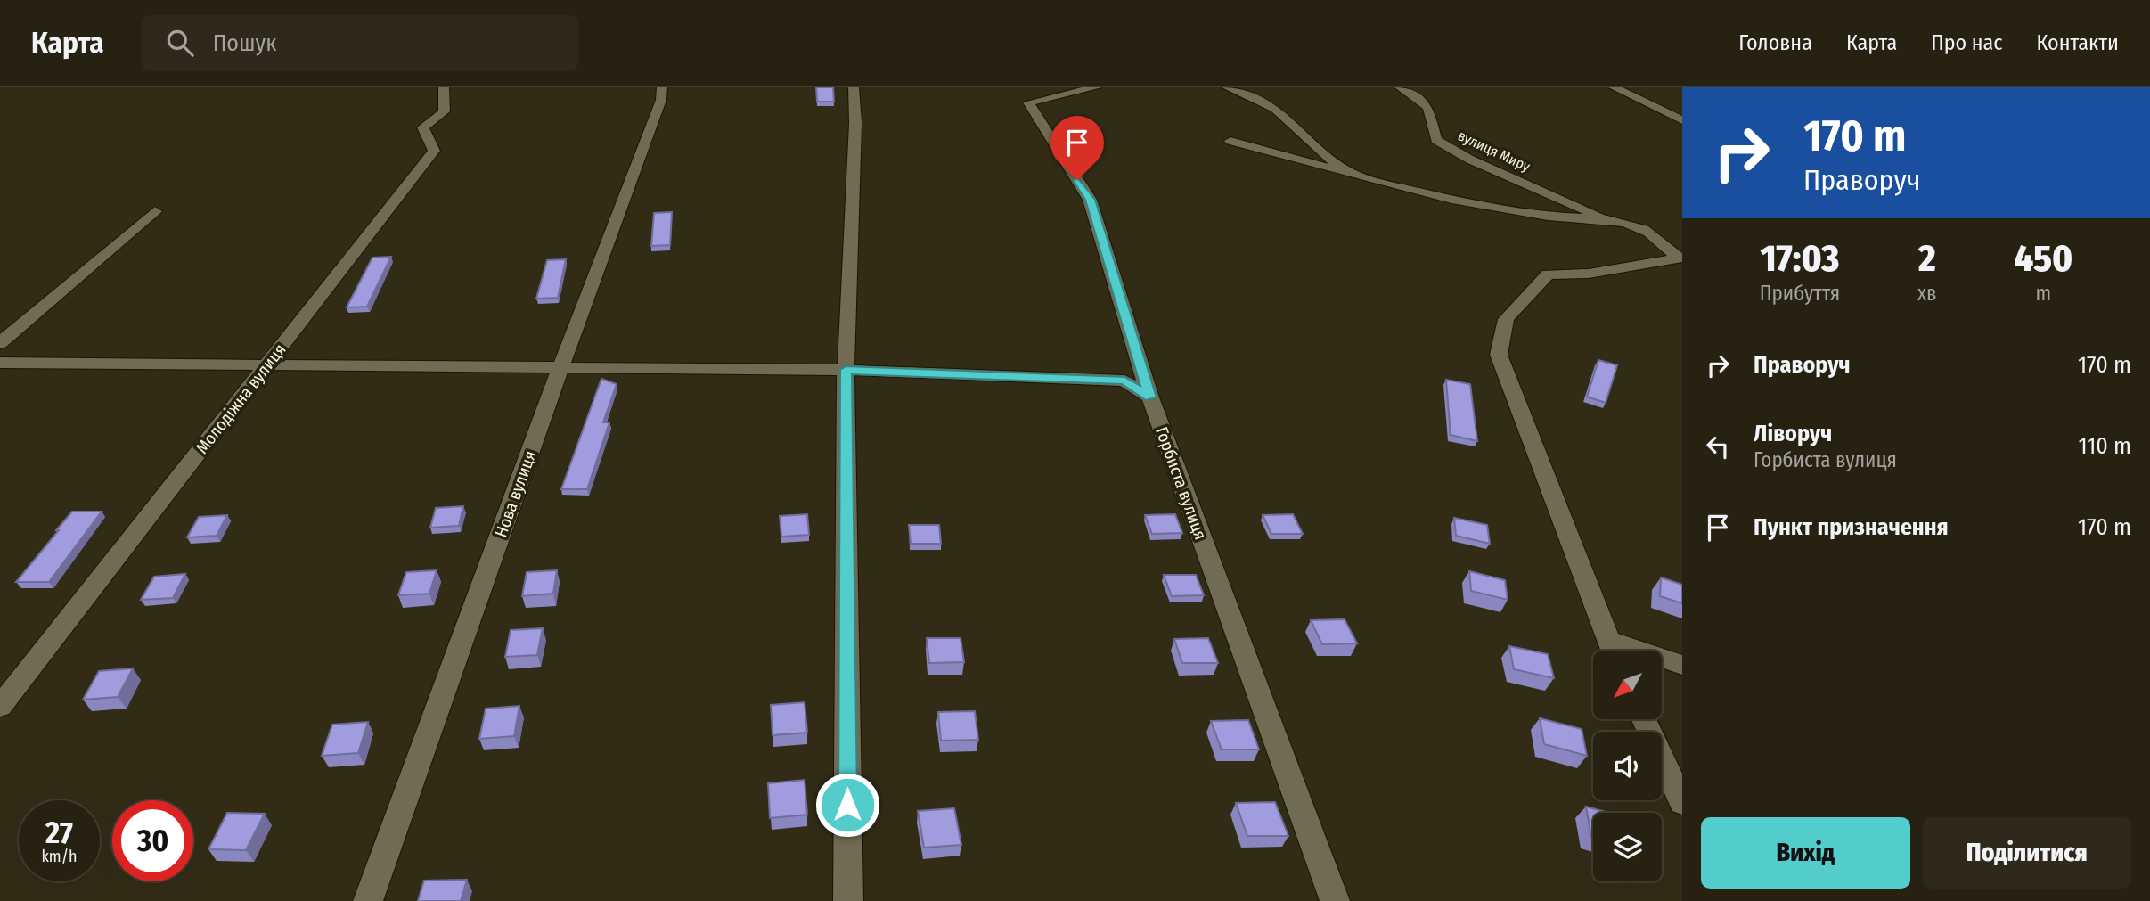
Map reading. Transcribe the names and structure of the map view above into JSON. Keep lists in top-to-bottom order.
{
  "streets": {
    "street": [
      "вулиця Миру",
      "Молодіжна вулиця",
      "Горбиста вулиця",
      "Нова вулиця"
    ]
  },
  "north": "bottom left",
  "page": {
    "header": "Карта",
    "search": "Пошук",
    "nav": [
      "Головна",
      "Карта",
      "Про нас",
      "Контакти"
    ],
    "turn": ["170 m", "Праворуч"],
    "eta": [
      "17:03",
      "Прибуття",
      "2",
      "хв",
      "450",
      "m"
    ],
    "list": [
      {
        "name": "Праворуч",
        "value": "170 m"
      },
      {
        "name": "Ліворуч",
        "note": "Горбиста вулиця",
        "value": "110 m"
      },
      {
        "name": "Пункт призначення",
        "value": "170 m"
      }
    ],
    "speed": "27 km/h",
    "limit": "30",
    "buttons": ["Вихід", "Поділитися"]
  }
}
